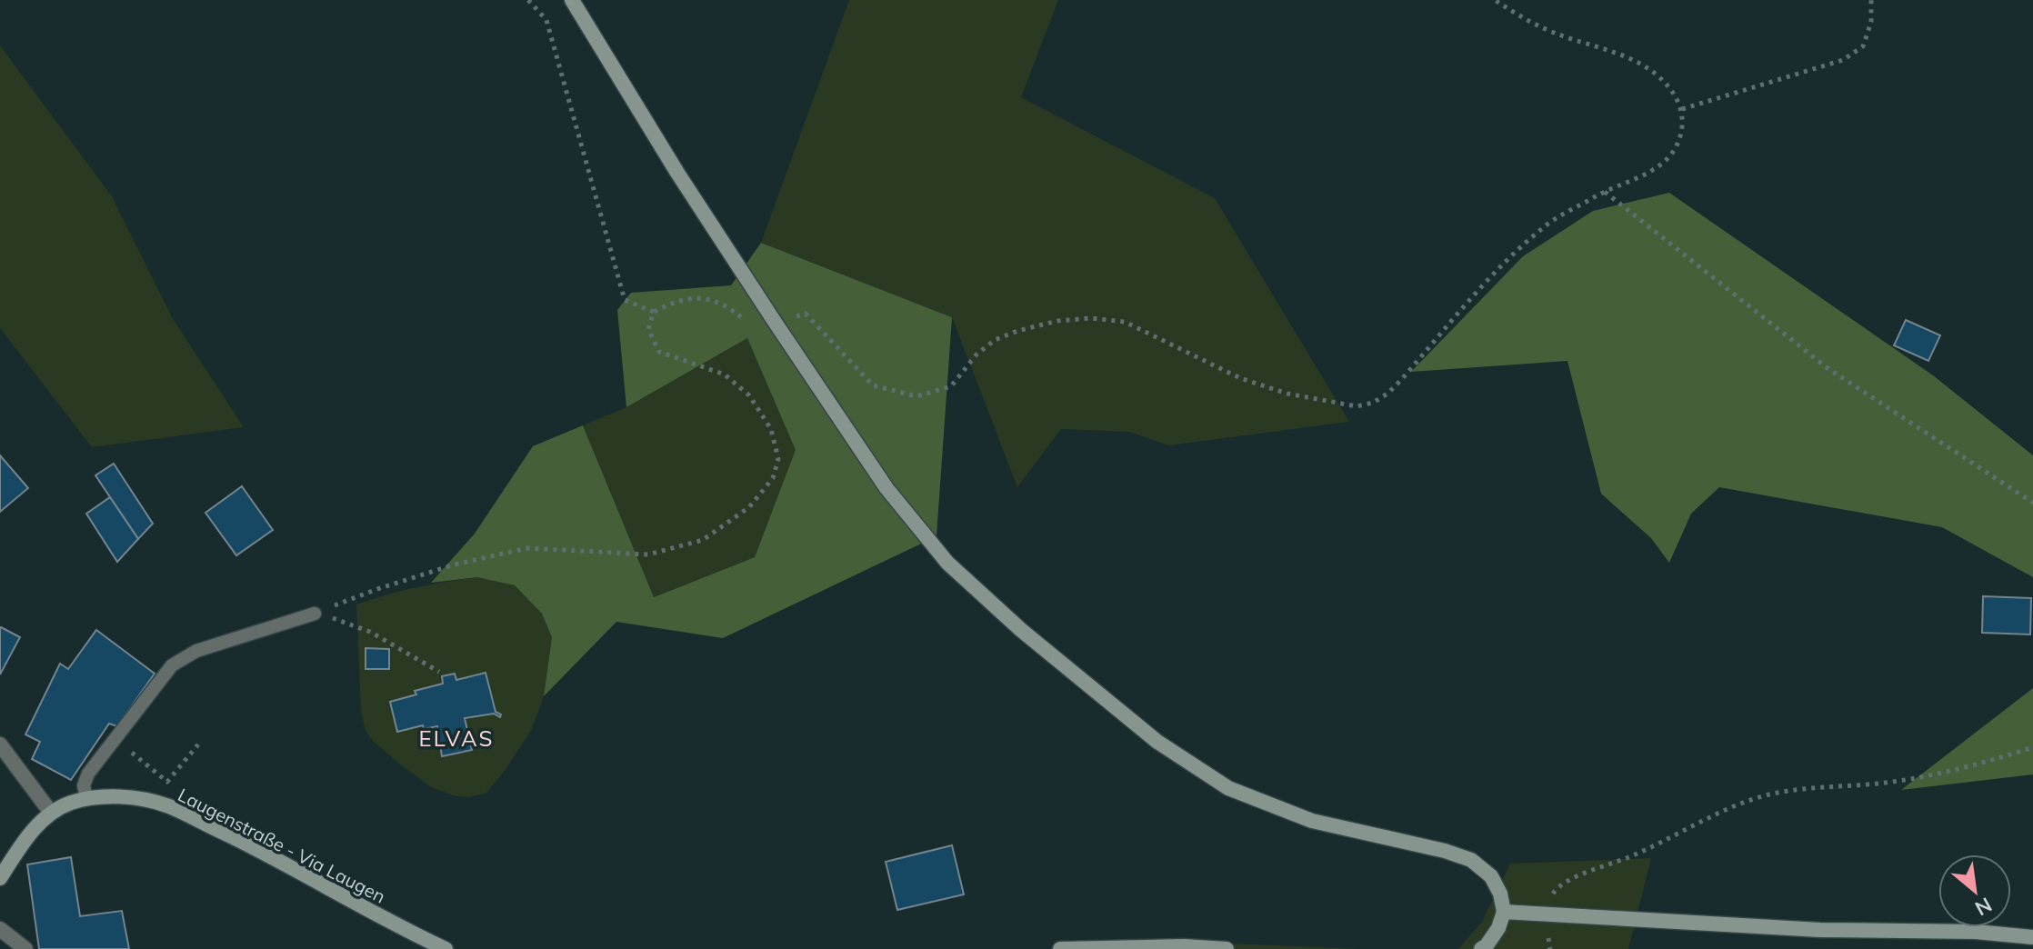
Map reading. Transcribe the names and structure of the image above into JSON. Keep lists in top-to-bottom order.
{
  "streets": {
    "street": ["Laugenstraße - Via Laugen"]
  },
  "districts": ["ELVAS"],
  "north": "bottom right"
}
